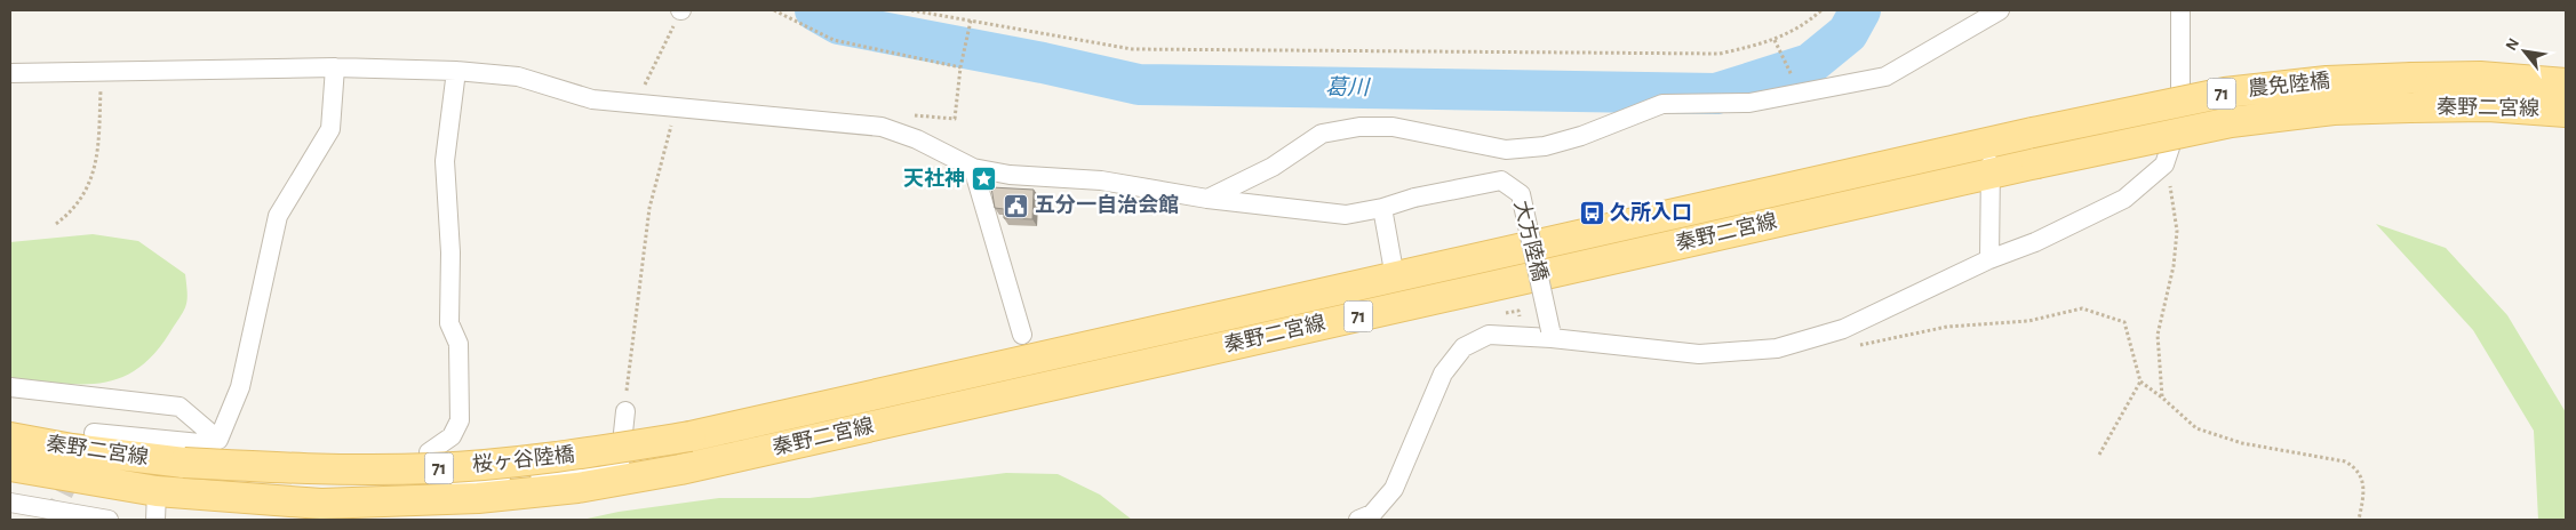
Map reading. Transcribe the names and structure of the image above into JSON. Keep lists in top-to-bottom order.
{
  "streets": {
    "main road": [
      "農免陸橋",
      "71",
      "秦野二宮線",
      "桜ヶ谷陸橋"
    ],
    "street": ["大方陸橋"]
  },
  "crossings": [
    ["農免陸橋", "秦野二宮線"],
    ["秦野二宮線", "桜ヶ谷陸橋"]
  ],
  "water": ["葛川"],
  "places": {
    "place": ["天社神"],
    "public building": ["五分一自治会館"],
    "bus stop": ["久所入口"]
  },
  "north": "top left"
}
